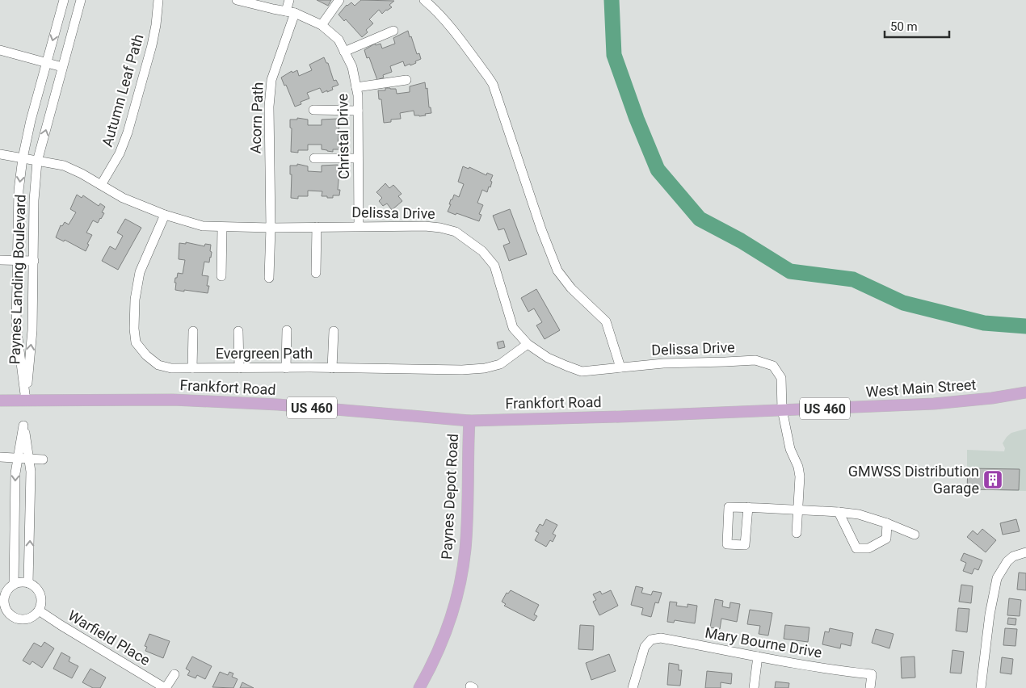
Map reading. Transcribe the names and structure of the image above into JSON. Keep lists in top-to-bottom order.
{
  "streets": {
    "main road": [
      "Frankfort Road",
      "West Main Street",
      "US 460",
      "Paynes Depot Road"
    ],
    "street": [
      "Autumn Leaf Path",
      "Acorn Path",
      "Christal Drive",
      "Delissa Drive",
      "Paynes Landing Boulevard",
      "Evergreen Path",
      "Warfield Place",
      "Mary Bourne Drive"
    ]
  },
  "crossings": [
    ["Autumn Leaf Path", "Delissa Drive"],
    ["Acorn Path", "Christal Drive"],
    ["Acorn Path", "Delissa Drive"],
    ["Christal Drive", "Delissa Drive"],
    ["Delissa Drive", "Paynes Landing Boulevard"],
    ["Delissa Drive", "Evergreen Path"],
    ["Delissa Drive", "West Main Street"],
    ["Paynes Landing Boulevard", "Frankfort Road"],
    ["Frankfort Road", "West Main Street"],
    ["Frankfort Road", "Paynes Depot Road"]
  ],
  "places": {
    "building": ["GMWSS Distribution Garage"]
  },
  "scale_bar": "50 m"
}
